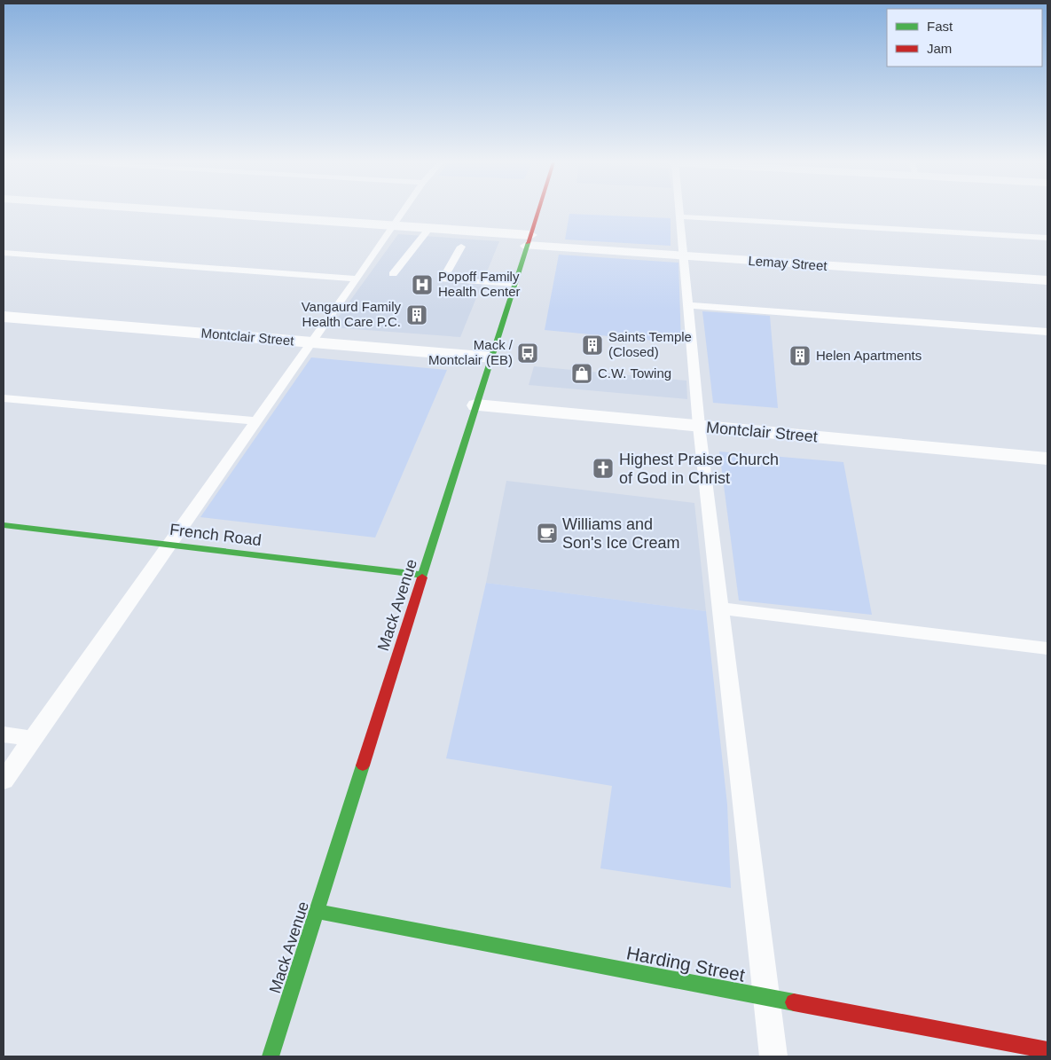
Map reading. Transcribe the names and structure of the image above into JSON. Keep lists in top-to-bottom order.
{
  "streets": {
    "main road": ["French Road", "Mack Avenue", "Harding Street"],
    "street": ["Lemay Street", "Montclair Street"]
  },
  "crossings": [
    ["Lemay Street", "Mack Avenue"],
    ["Montclair Street", "Mack Avenue"],
    ["French Road", "Mack Avenue"],
    ["Mack Avenue", "Harding Street"]
  ],
  "places": {
    "hospital": ["Popoff Family Health Center"],
    "building": ["Vangaurd Family Health Care P.C.", "Saints Temple (Closed)", "Helen Apartments"],
    "bus stop": ["Mack / Montclair (EB)"],
    "shop": ["C.W. Towing"],
    "church": ["Highest Praise Church of God in Christ"],
    "cafe": ["Williams and Son's Ice Cream"]
  },
  "legend": ["Fast", "Jam"]
}
